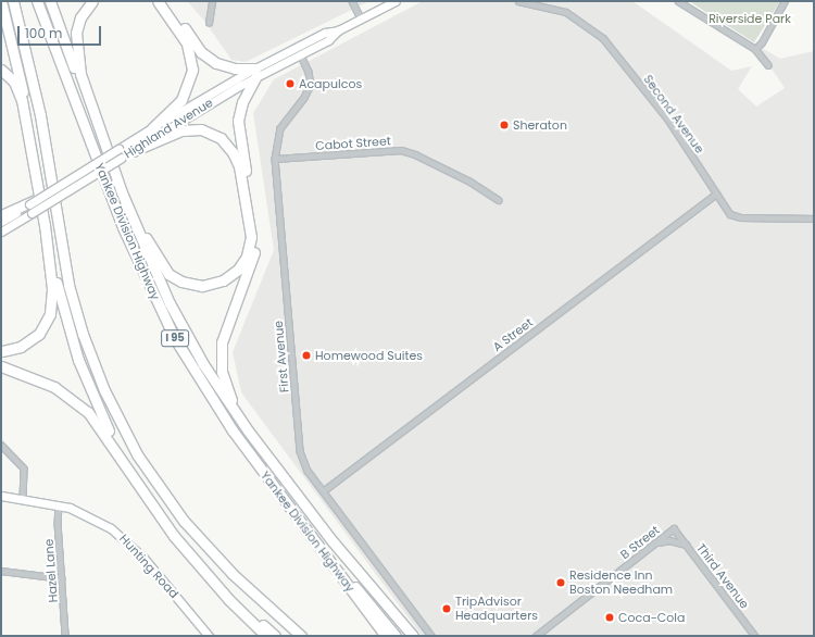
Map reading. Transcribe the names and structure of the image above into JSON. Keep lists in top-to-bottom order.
{
  "streets": {
    "highway": ["Yankee Division Highway", "I 95"],
    "main road": ["Highland Avenue", "Hunting Road"],
    "street": [
      "Second Avenue",
      "Cabot Street",
      "A Street",
      "First Avenue",
      "B Street",
      "Hazel Lane",
      "Third Avenue"
    ]
  },
  "crossings": [
    ["Second Avenue", "A Street"],
    ["Highland Avenue", "First Avenue"],
    ["Cabot Street", "First Avenue"],
    ["A Street", "First Avenue"],
    ["B Street", "Third Avenue"],
    ["Hunting Road", "Hazel Lane"]
  ],
  "parks": ["Riverside Park"],
  "places": [
    "Acapulcos",
    "Sheraton",
    "Homewood Suites",
    "Residence Inn Boston Needham",
    "TripAdvisor Headquarters",
    "Coca-Cola"
  ],
  "scale_bar": "100 m"
}
